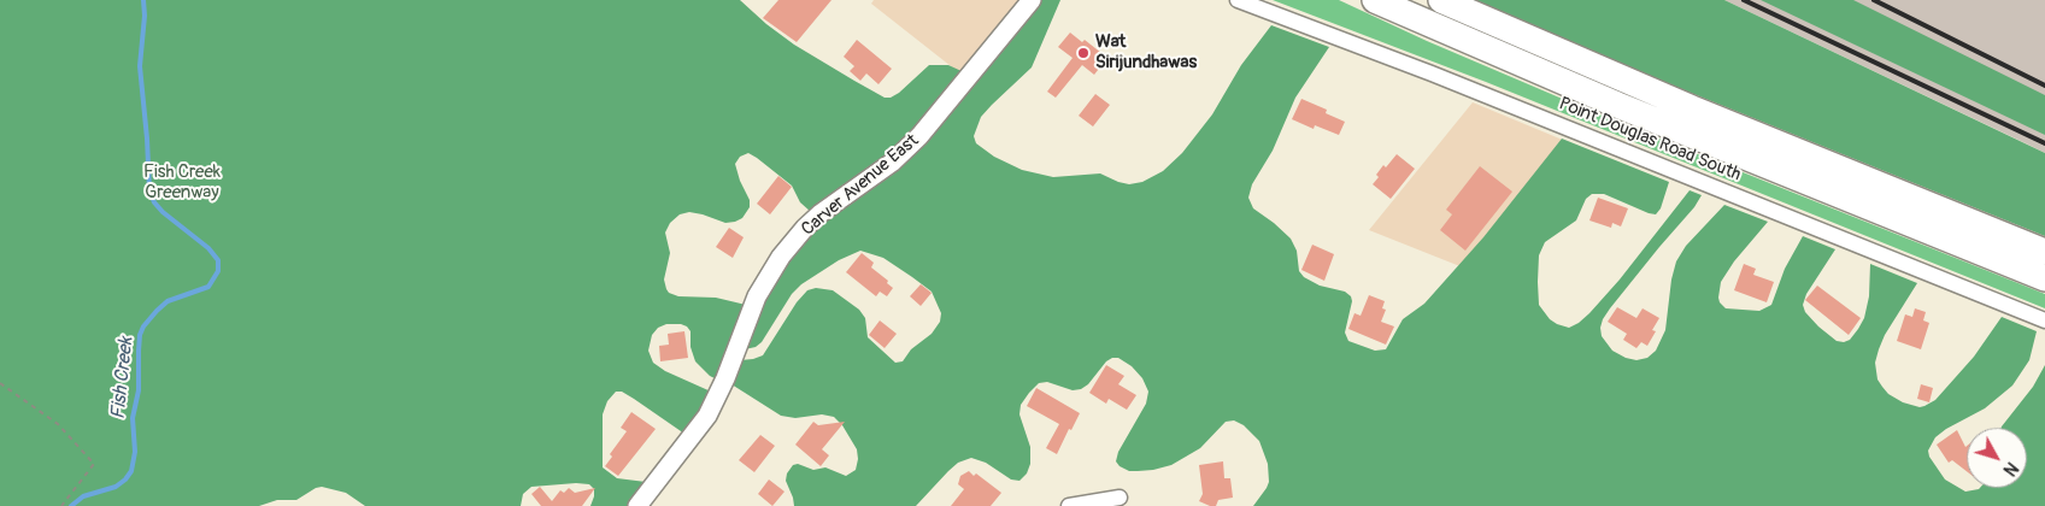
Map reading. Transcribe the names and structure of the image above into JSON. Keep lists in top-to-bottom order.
{
  "streets": {
    "street": ["Point Douglas Road South", "Carver Avenue East"]
  },
  "water": ["Fish Creek"],
  "parks": ["Fish Creek Greenway"],
  "places": ["Wat Sirijundhawas"],
  "north": "bottom right"
}
